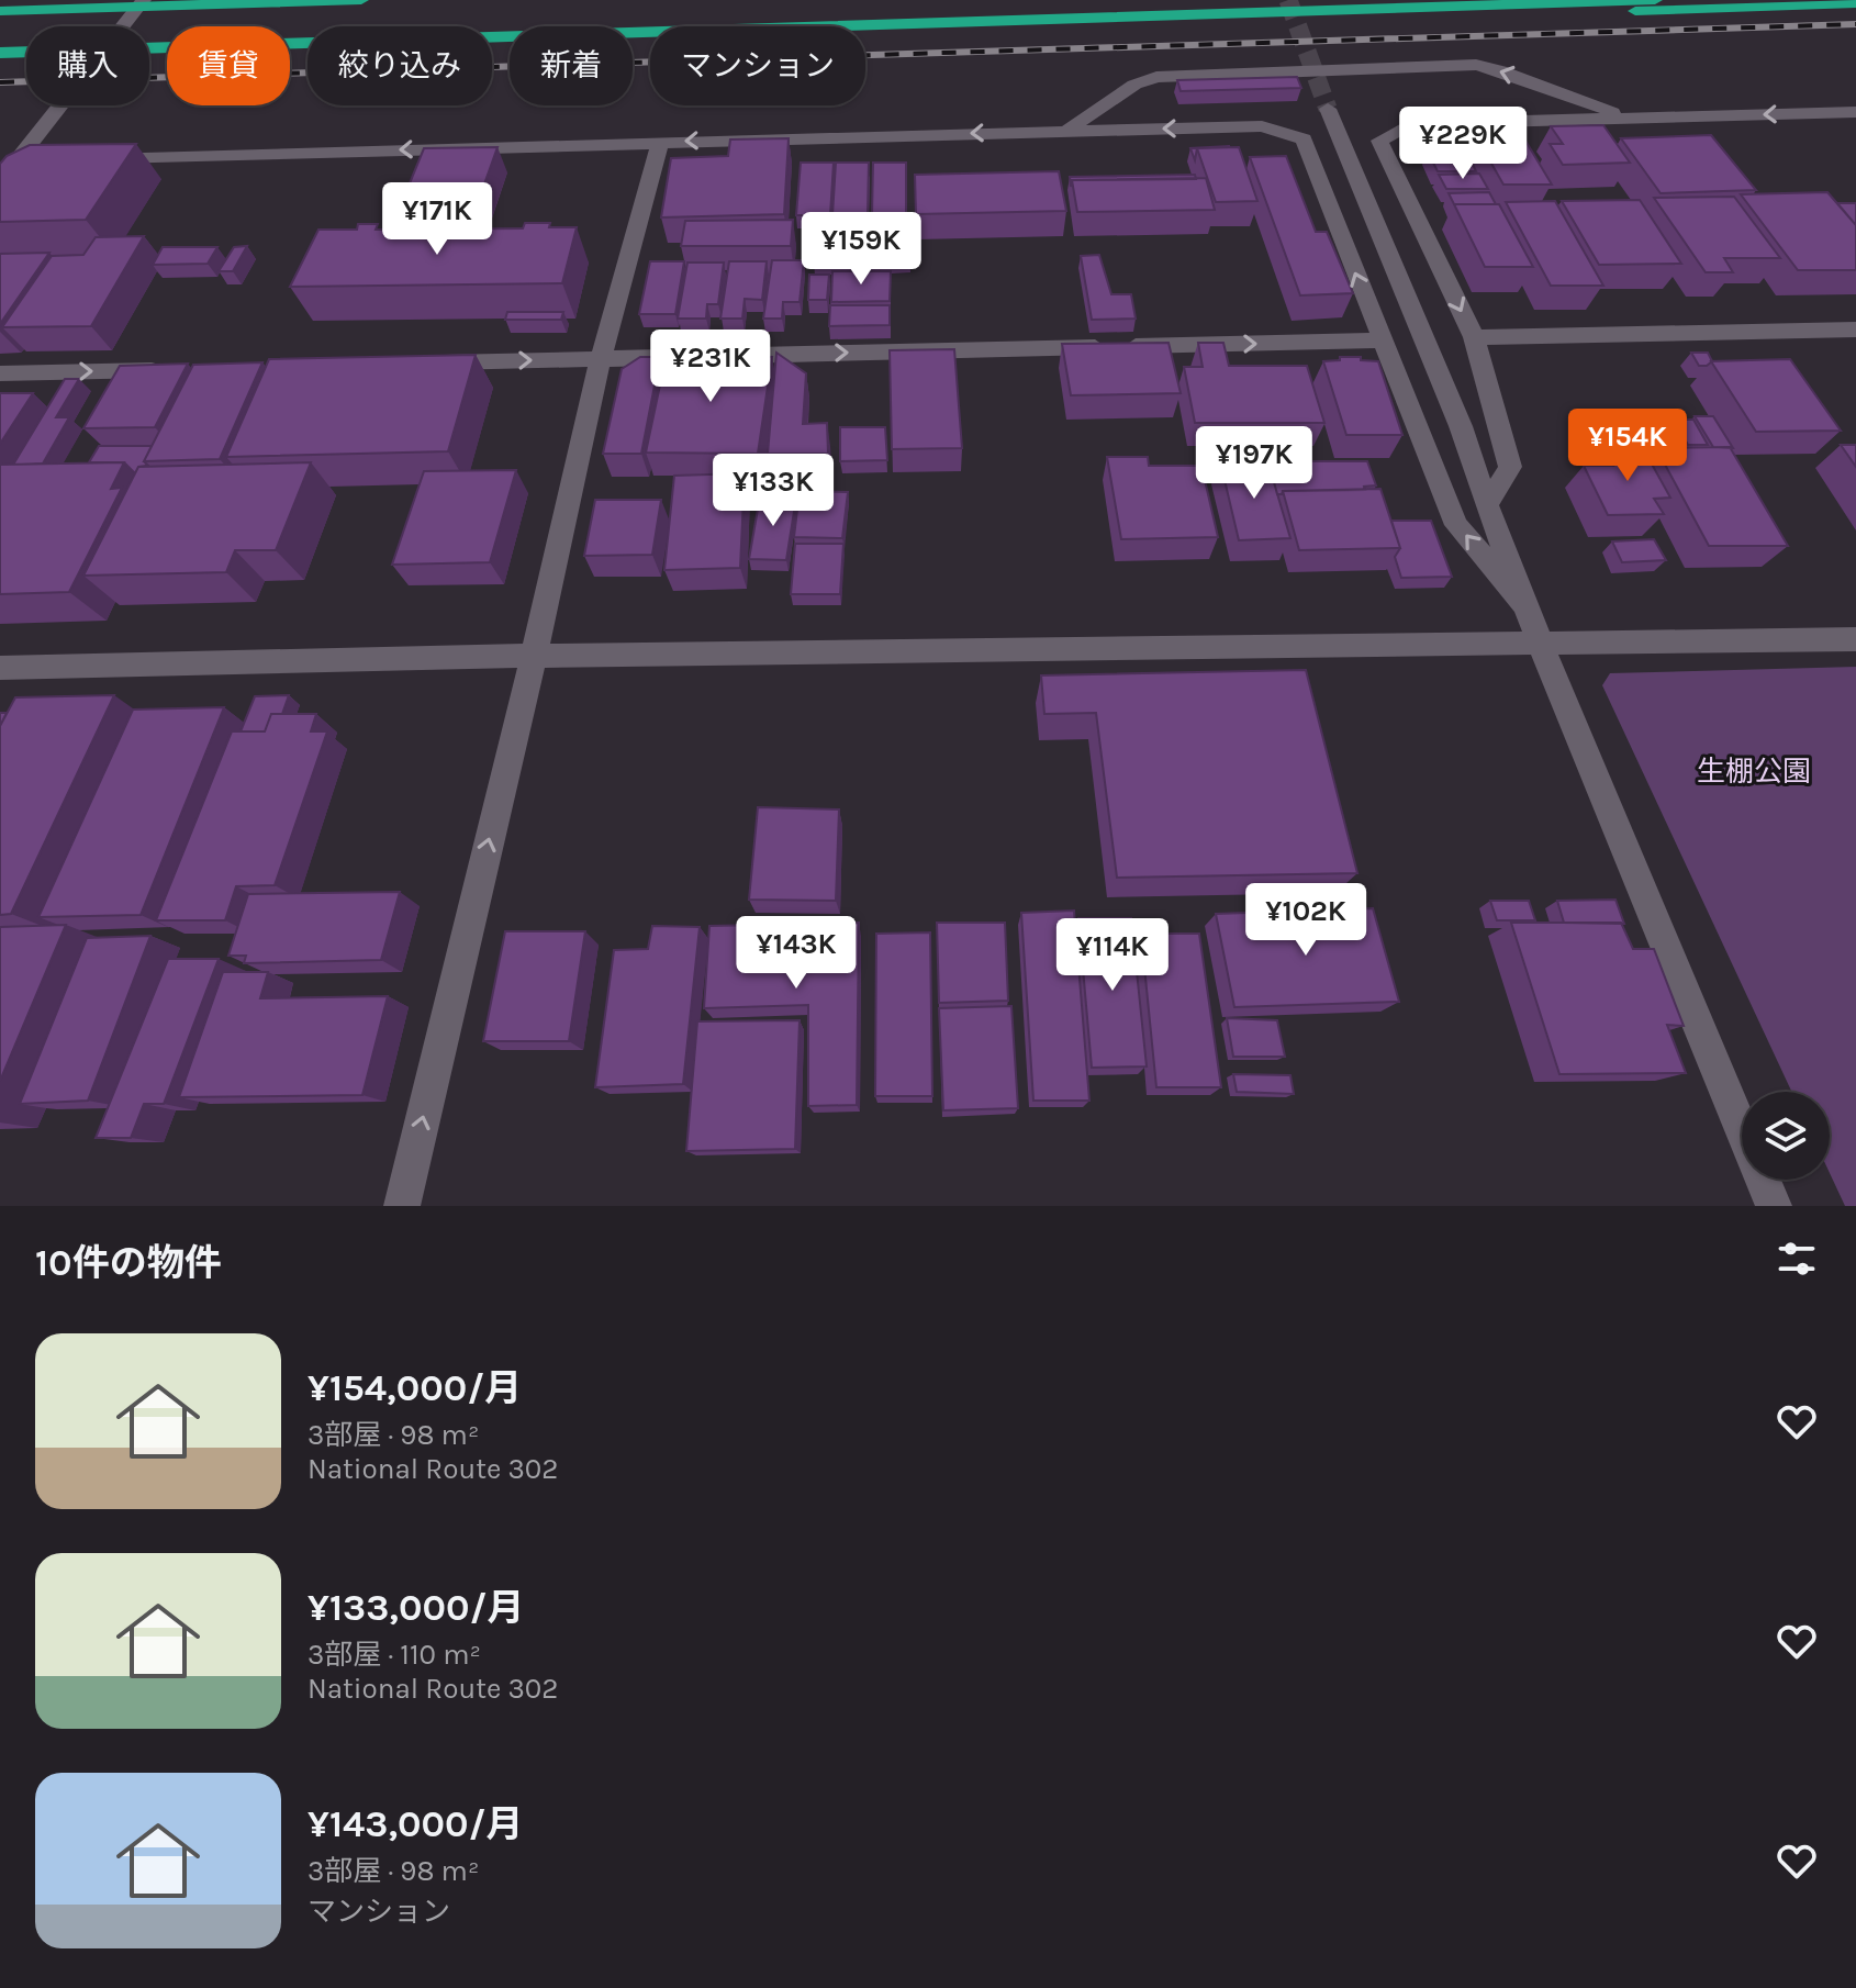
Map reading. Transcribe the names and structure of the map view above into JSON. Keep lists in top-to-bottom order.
{
  "parks": ["生棚公園"],
  "page": {
    "chip": [
      "購入",
      "賃貸",
      "絞り込み",
      "新着",
      "マンション"
    ],
    "price": [
      "¥229K",
      "¥171K",
      "¥159K",
      "¥231K",
      "¥154K",
      "¥197K",
      "¥133K",
      "¥102K",
      "¥143K",
      "¥114K"
    ],
    "heading": "10件の物件",
    "list": [
      {
        "name": "¥154,000/月",
        "note": "3部屋 · 98 m² · National Route 302"
      },
      {
        "name": "¥133,000/月",
        "note": "3部屋 · 110 m² · National Route 302"
      },
      {
        "name": "¥143,000/月",
        "note": "3部屋 · 98 m² · マンション"
      }
    ]
  }
}
